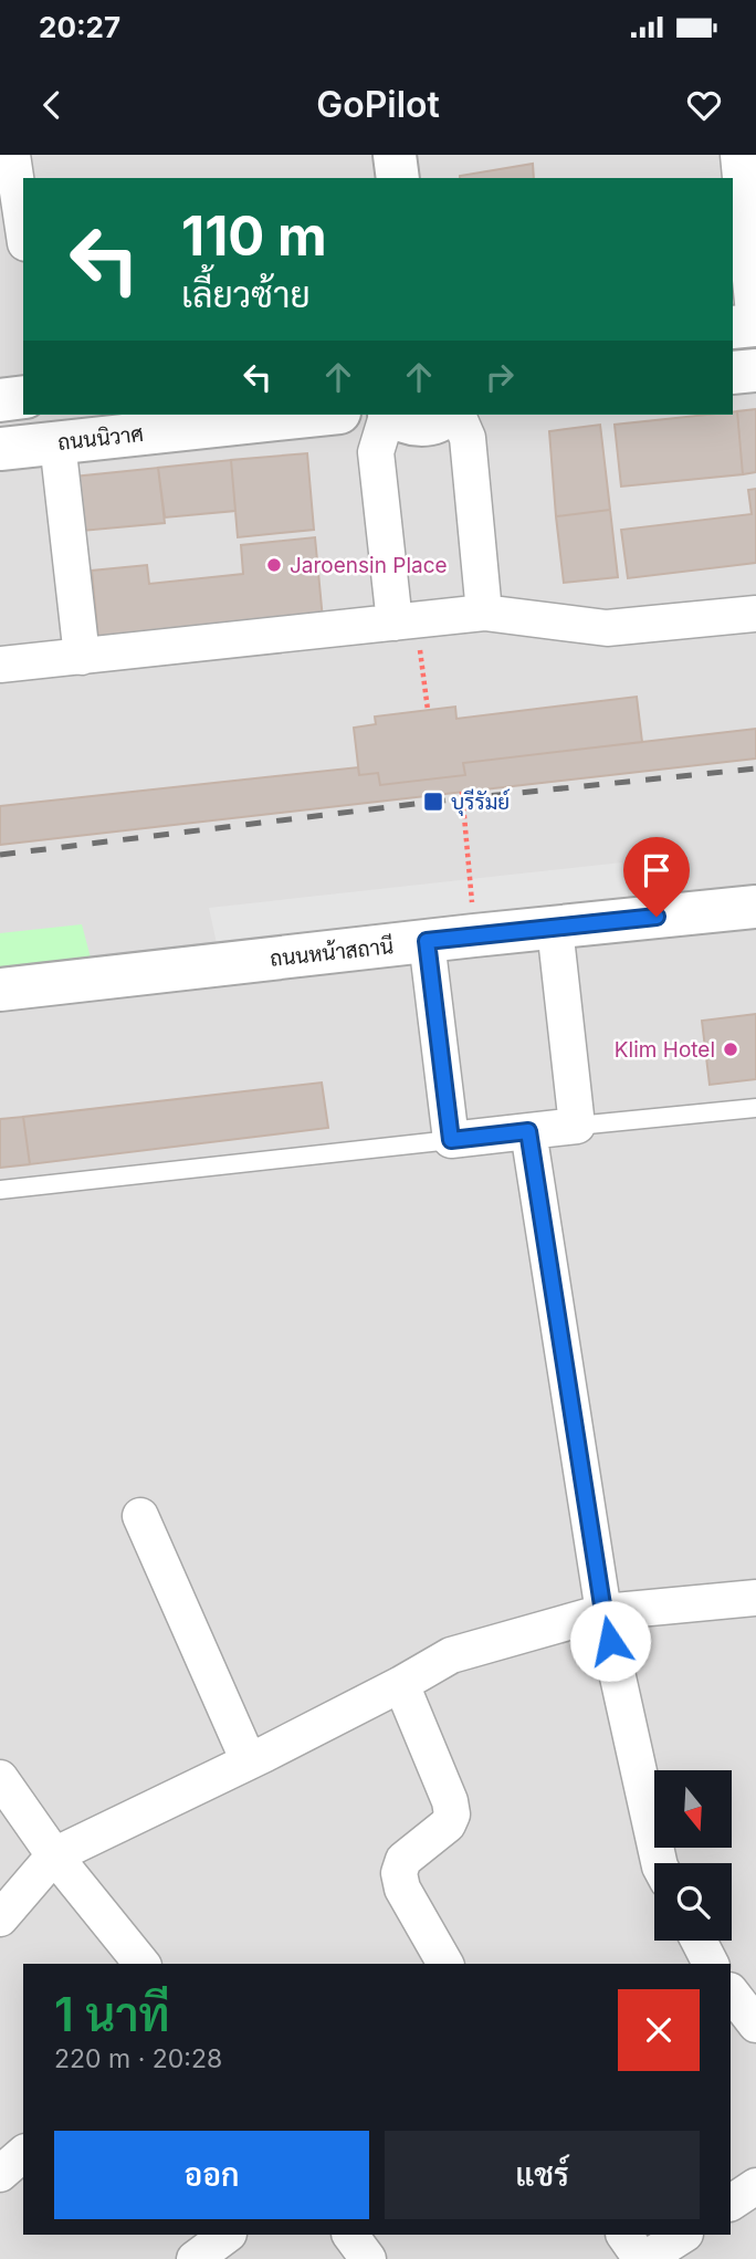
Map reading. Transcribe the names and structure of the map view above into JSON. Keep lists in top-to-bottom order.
{
  "streets": {
    "street": ["ถนนนิวาศ", "ถนนหน้าสถานี"]
  },
  "places": {
    "other": ["Jaroensin Place", "Klim Hotel"],
    "transit": ["บุรีรัมย์"]
  },
  "north": "bottom",
  "page": {
    "status": "20:27",
    "header": "GoPilot",
    "turn": ["110 m", "เลี้ยวซ้าย"],
    "heading": ["1 นาที", "220 m · 20:28"],
    "buttons": ["ออก", "แชร์"]
  }
}
